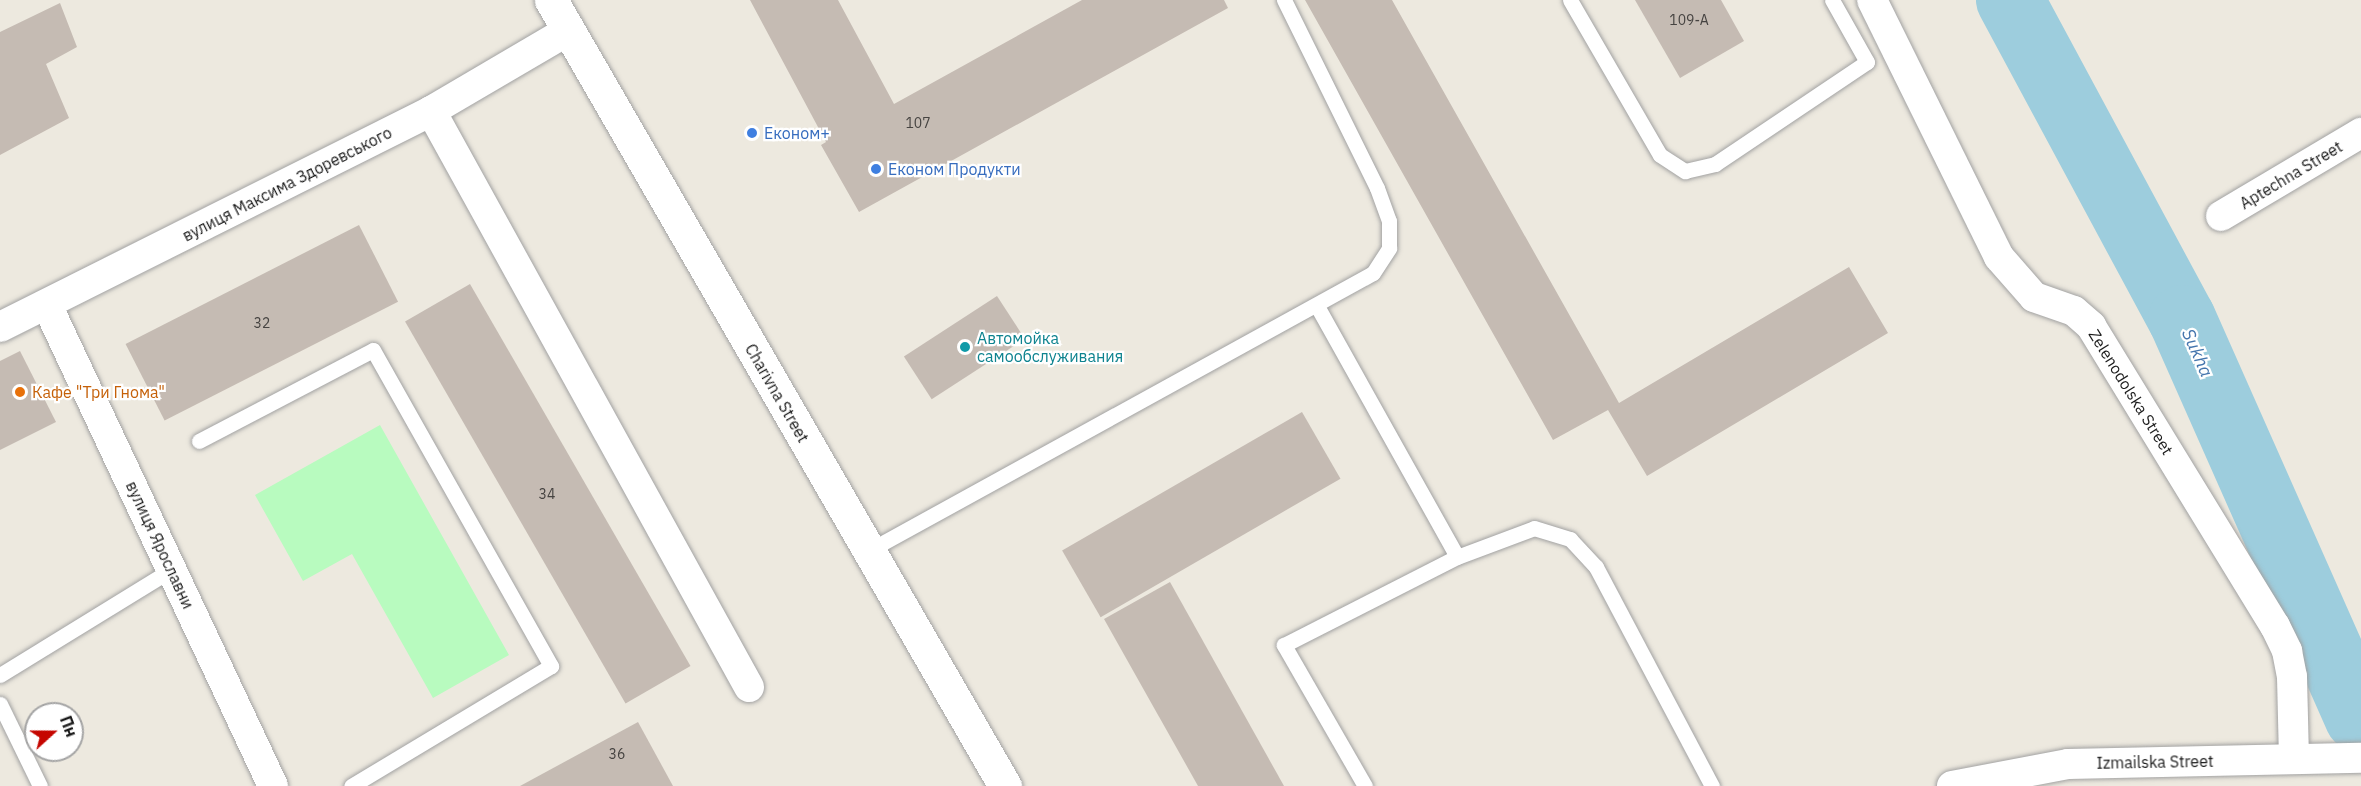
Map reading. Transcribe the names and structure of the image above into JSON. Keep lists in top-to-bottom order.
{
  "streets": {
    "street": [
      "Aptechna Street",
      "вулиця Максима Здоревського",
      "Zelenodolska Street",
      "Charivna Street",
      "вулиця Ярославни",
      "Izmailska Street"
    ]
  },
  "crossings": [
    ["вулиця Максима Здоревського", "Charivna Street"],
    ["вулиця Максима Здоревського", "вулиця Ярославни"],
    ["Zelenodolska Street", "Izmailska Street"]
  ],
  "water": ["Sukha"],
  "places": [
    "Економ+",
    "Економ Продукти",
    "Автомойка самообслуживания",
    "Кафе \"Три Гнома\""
  ],
  "house_numbers": [
    "109-А",
    "107",
    "32",
    "34",
    "36"
  ],
  "north": "right"
}
